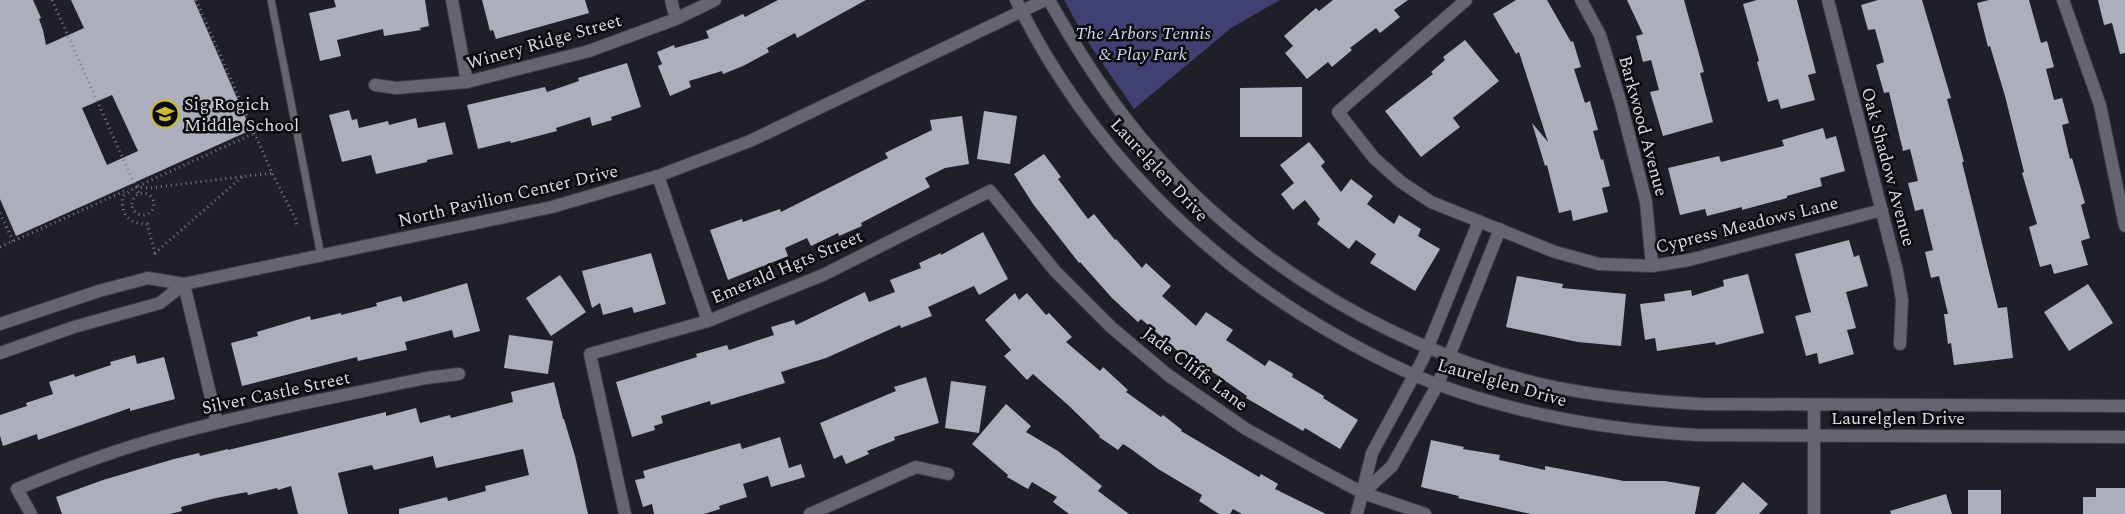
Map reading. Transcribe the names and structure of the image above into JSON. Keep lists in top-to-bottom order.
{
  "streets": {
    "street": [
      "Winery Ridge Street",
      "Barkwood Avenue",
      "Oak Shadow Avenue",
      "Laurelglen Drive",
      "North Pavilion Center Drive",
      "Cypress Meadows Lane",
      "Emerald Hgts Street",
      "Jade Cliffs Lane",
      "Silver Castle Street"
    ]
  },
  "crossings": [
    ["Barkwood Avenue", "Cypress Meadows Lane"],
    ["Oak Shadow Avenue", "Cypress Meadows Lane"],
    ["Laurelglen Drive", "North Pavilion Center Drive"],
    ["Emerald Hgts Street", "Jade Cliffs Lane"]
  ],
  "parks": ["The Arbors Tennis & Play Park"],
  "places": {
    "school or university": ["Sig Rogich Middle School"]
  }
}
